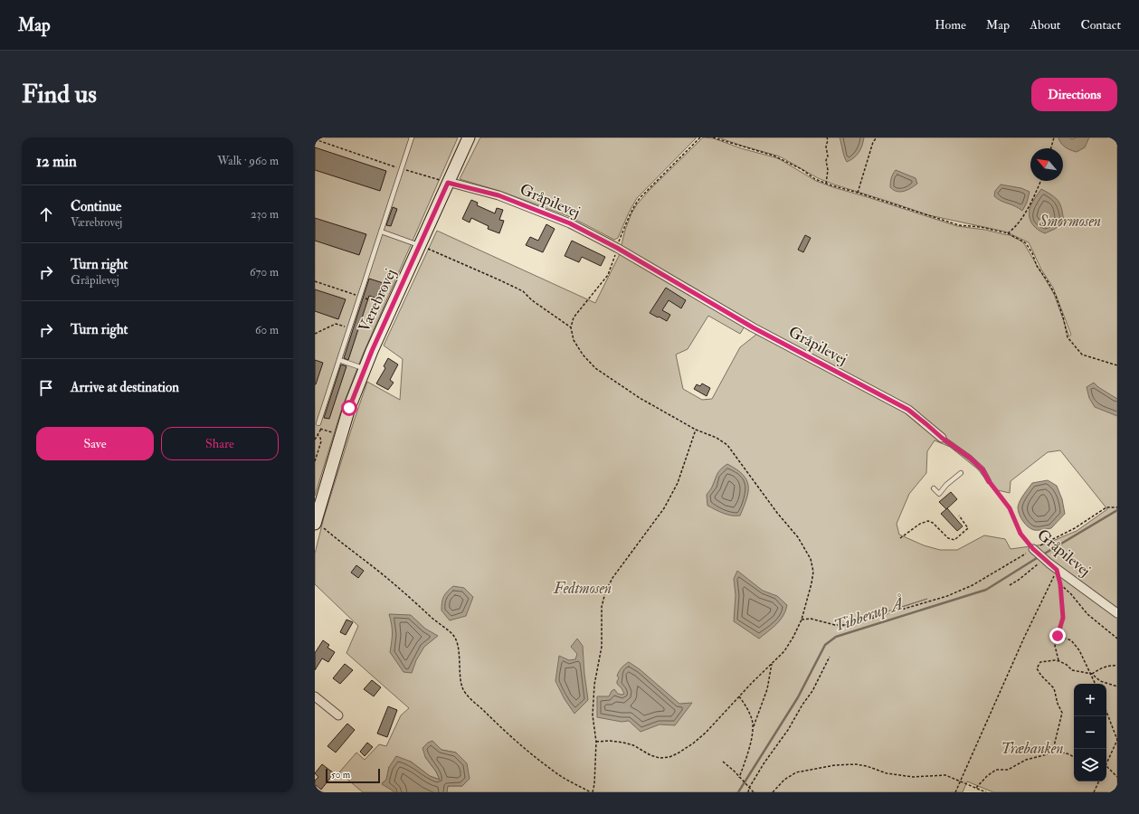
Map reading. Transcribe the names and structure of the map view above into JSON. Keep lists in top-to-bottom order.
{
  "streets": {
    "street": ["Gråpilevej", "Værebrovej"]
  },
  "crossings": [
    ["Gråpilevej", "Værebrovej"]
  ],
  "water": ["Tibberup Å"],
  "parks": ["Smørmosen", "Fedtmosen", "Træbanken"],
  "scale_bar": "50 m",
  "north": "top left",
  "page": {
    "header": "Map",
    "nav": [
      "Home",
      "Map",
      "About",
      "Contact"
    ],
    "buttons": [
      "Directions",
      ["Save", "Share"]
    ],
    "title": "Find us",
    "heading": ["12 min", "Walk · 960 m"],
    "list": [
      ["Continue", "Værebrovej", "230 m"],
      ["Turn right", "Gråpilevej", "670 m"],
      ["Turn right", "60 m"],
      "Arrive at destination"
    ],
    "map_buttons": ["+", "−"],
    "scale": "50 m"
  }
}
